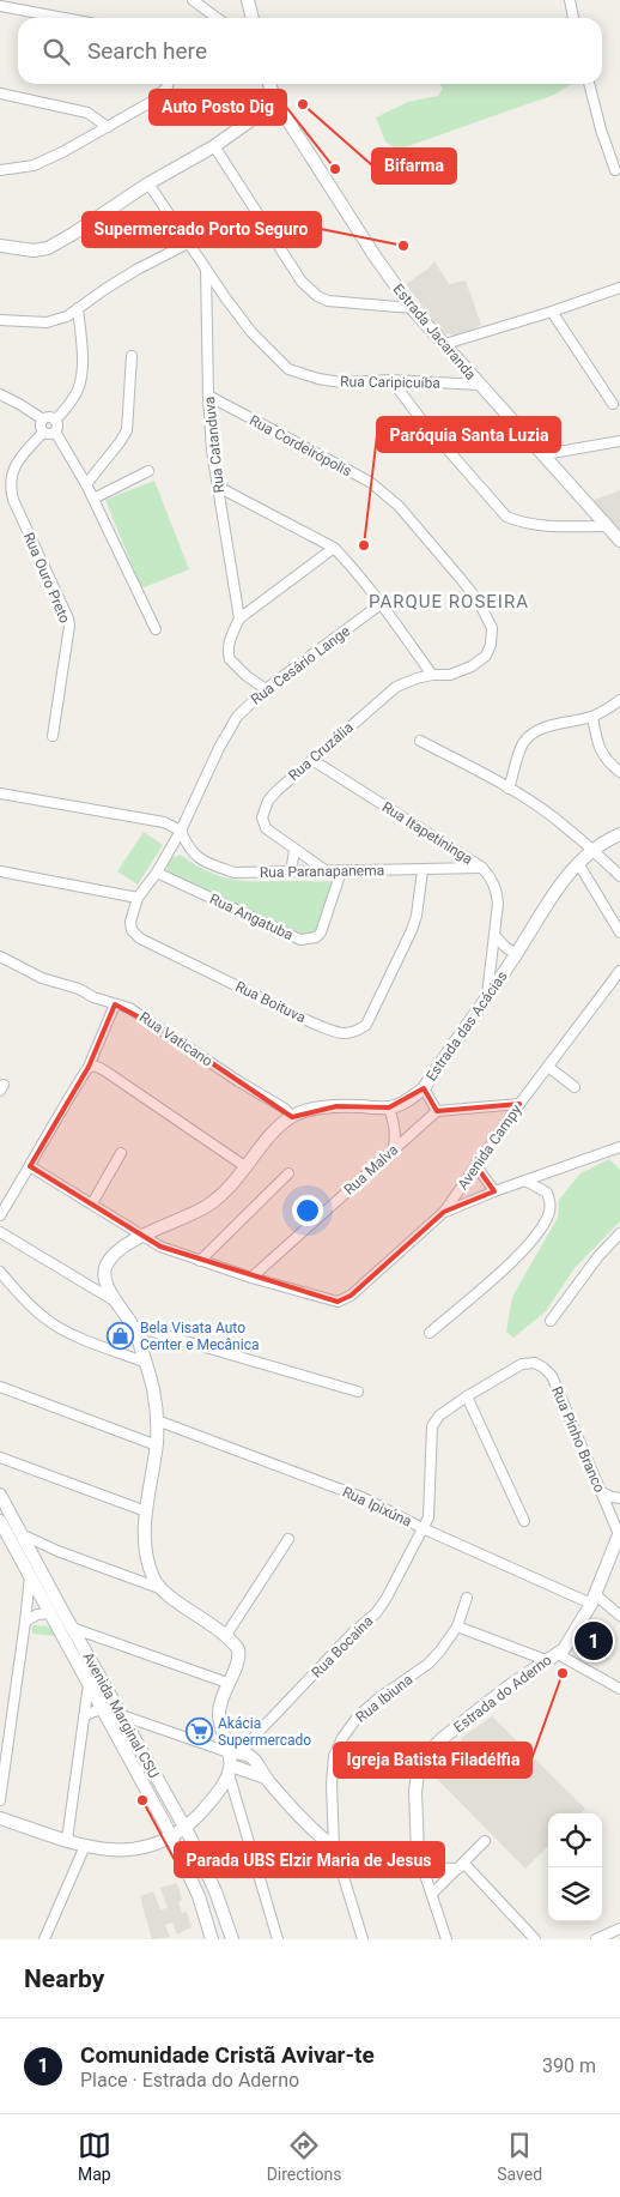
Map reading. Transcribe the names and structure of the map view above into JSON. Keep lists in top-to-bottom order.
{
  "streets": {
    "main road": [
      "Estrada Jacaranda",
      "Estrada das Acácias",
      "Estrada do Aderno",
      "Avenida Marginal CSU"
    ],
    "street": [
      "Rua Caripicuíba",
      "Rua Catanduva",
      "Rua Cordeirópolis",
      "Rua Ouro Preto",
      "Rua Cesário Lange",
      "Rua Cruzália",
      "Rua Itapetininga",
      "Rua Paranapanema",
      "Rua Angatuba",
      "Rua Boituva",
      "Rua Vaticano",
      "Avenida Campy",
      "Rua Malva",
      "Rua Pinho Branco",
      "Rua Ipixúna",
      "Rua Bocaina",
      "Rua Ibiuna"
    ]
  },
  "crossings": [
    ["Estrada Jacaranda", "Rua Caripicuíba"],
    ["Rua Caripicuíba", "Rua Catanduva"],
    ["Rua Catanduva", "Rua Cordeirópolis"],
    ["Rua Cordeirópolis", "Rua Cruzália"],
    ["Rua Cesário Lange", "Rua Paranapanema"],
    ["Rua Cesário Lange", "Rua Boituva"],
    ["Rua Cruzália", "Rua Itapetininga"],
    ["Rua Cruzália", "Rua Paranapanema"],
    ["Rua Itapetininga", "Rua Paranapanema"],
    ["Rua Itapetininga", "Estrada das Acácias"],
    ["Rua Paranapanema", "Rua Angatuba"],
    ["Rua Paranapanema", "Rua Boituva"],
    ["Rua Angatuba", "Rua Boituva"],
    ["Estrada das Acácias", "Rua Vaticano"],
    ["Estrada das Acácias", "Rua Ipixúna"],
    ["Avenida Campy", "Rua Malva"],
    ["Rua Pinho Branco", "Rua Ipixúna"],
    ["Rua Pinho Branco", "Rua Bocaina"],
    ["Rua Pinho Branco", "Estrada do Aderno"],
    ["Rua Ipixúna", "Rua Bocaina"],
    ["Rua Ipixúna", "Estrada do Aderno"]
  ],
  "districts": ["PARQUE ROSEIRA"],
  "places": {
    "other": [
      "Bifarma",
      "Auto Posto Dig",
      "Supermercado Porto Seguro",
      "Paróquia Santa Luzia",
      "Igreja Batista Filadélfia",
      "Parada UBS Elzir Maria de Jesus"
    ],
    "shop": ["Bela Visata Auto Center e Mecânica"],
    "supermarket": ["Akácia Supermercado"]
  },
  "page": {
    "search": "Search here",
    "pins": "1",
    "heading": "Nearby",
    "list": [
      {
        "mark": "1",
        "name": "Comunidade Cristã Avivar-te",
        "note": "Place · Estrada do Aderno",
        "value": "390 m"
      }
    ],
    "nav": ["Map", "Directions", "Saved"]
  }
}
